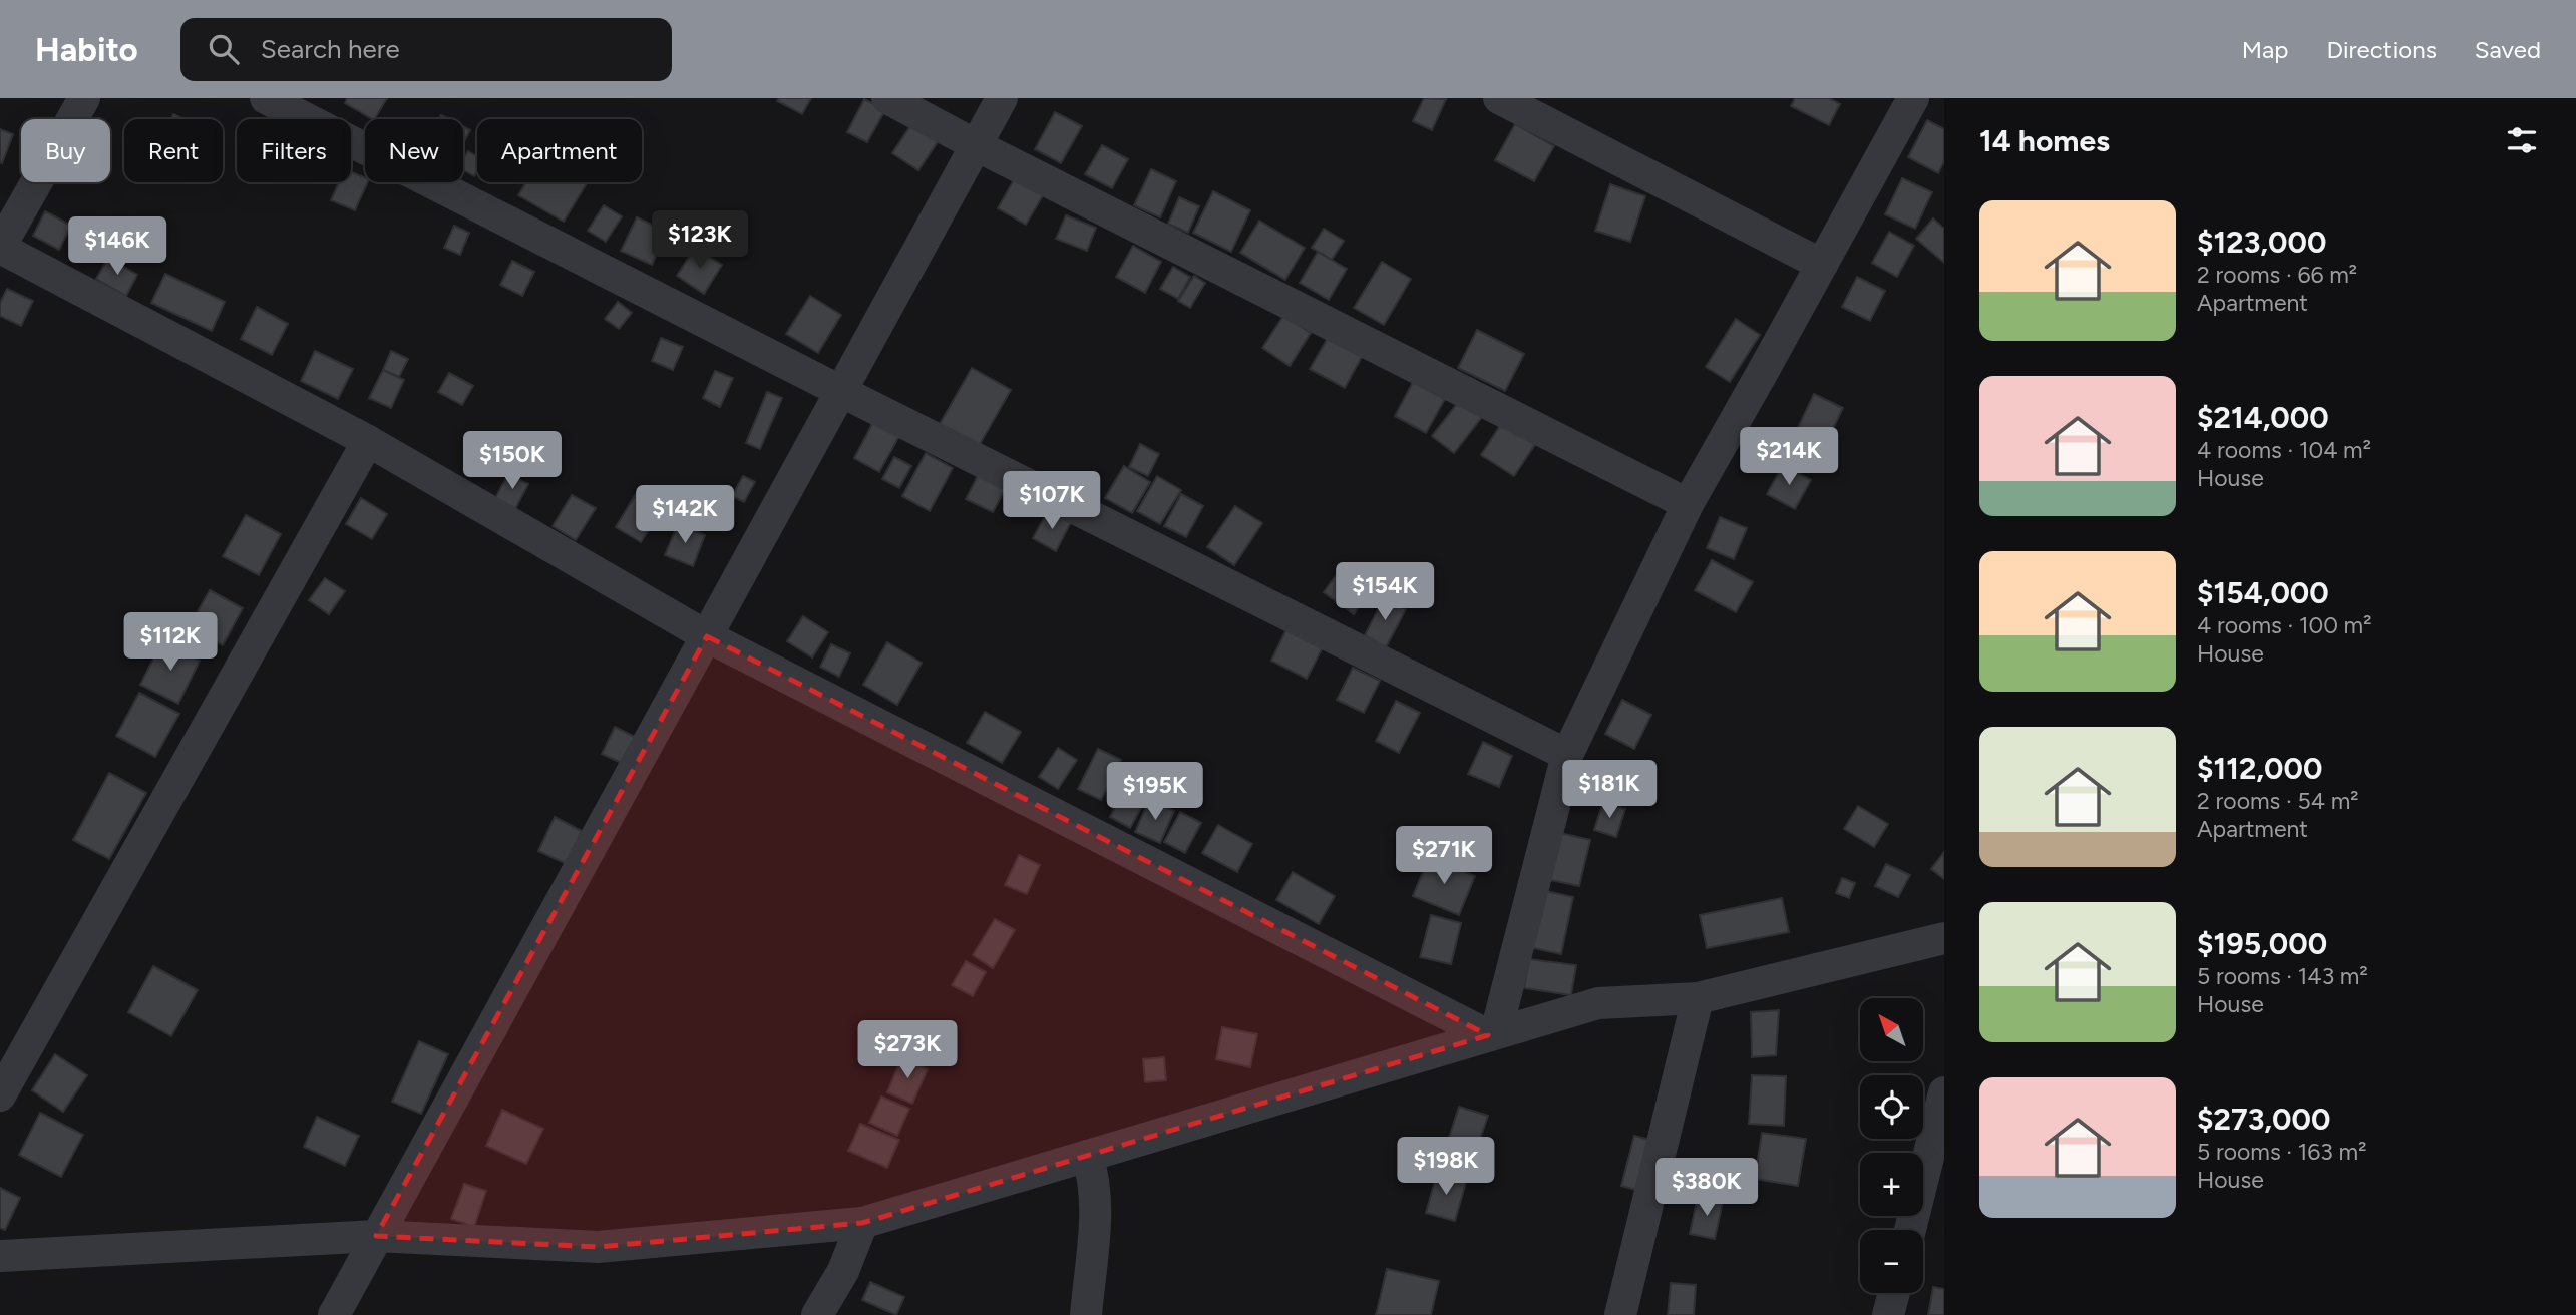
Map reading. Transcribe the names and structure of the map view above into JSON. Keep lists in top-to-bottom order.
{
  "north": "top left",
  "page": {
    "header": "Habito",
    "search": "Search here",
    "nav": ["Map", "Directions", "Saved"],
    "heading": "14 homes",
    "chip": [
      "Buy",
      "Rent",
      "Filters",
      "New",
      "Apartment"
    ],
    "list": [
      {
        "name": "$123,000",
        "note": "2 rooms · 66 m² · Apartment"
      },
      {
        "name": "$214,000",
        "note": "4 rooms · 104 m² · House"
      },
      {
        "name": "$154,000",
        "note": "4 rooms · 100 m² · House"
      },
      {
        "name": "$112,000",
        "note": "2 rooms · 54 m² · Apartment"
      },
      {
        "name": "$195,000",
        "note": "5 rooms · 143 m² · House"
      },
      {
        "name": "$273,000",
        "note": "5 rooms · 163 m² · House"
      }
    ],
    "price": [
      "$123K",
      "$146K",
      "$214K",
      "$150K",
      "$107K",
      "$142K",
      "$154K",
      "$112K",
      "$181K",
      "$195K",
      "$271K",
      "$273K",
      "$198K",
      "$380K"
    ],
    "map_buttons": ["+", "−"]
  }
}
